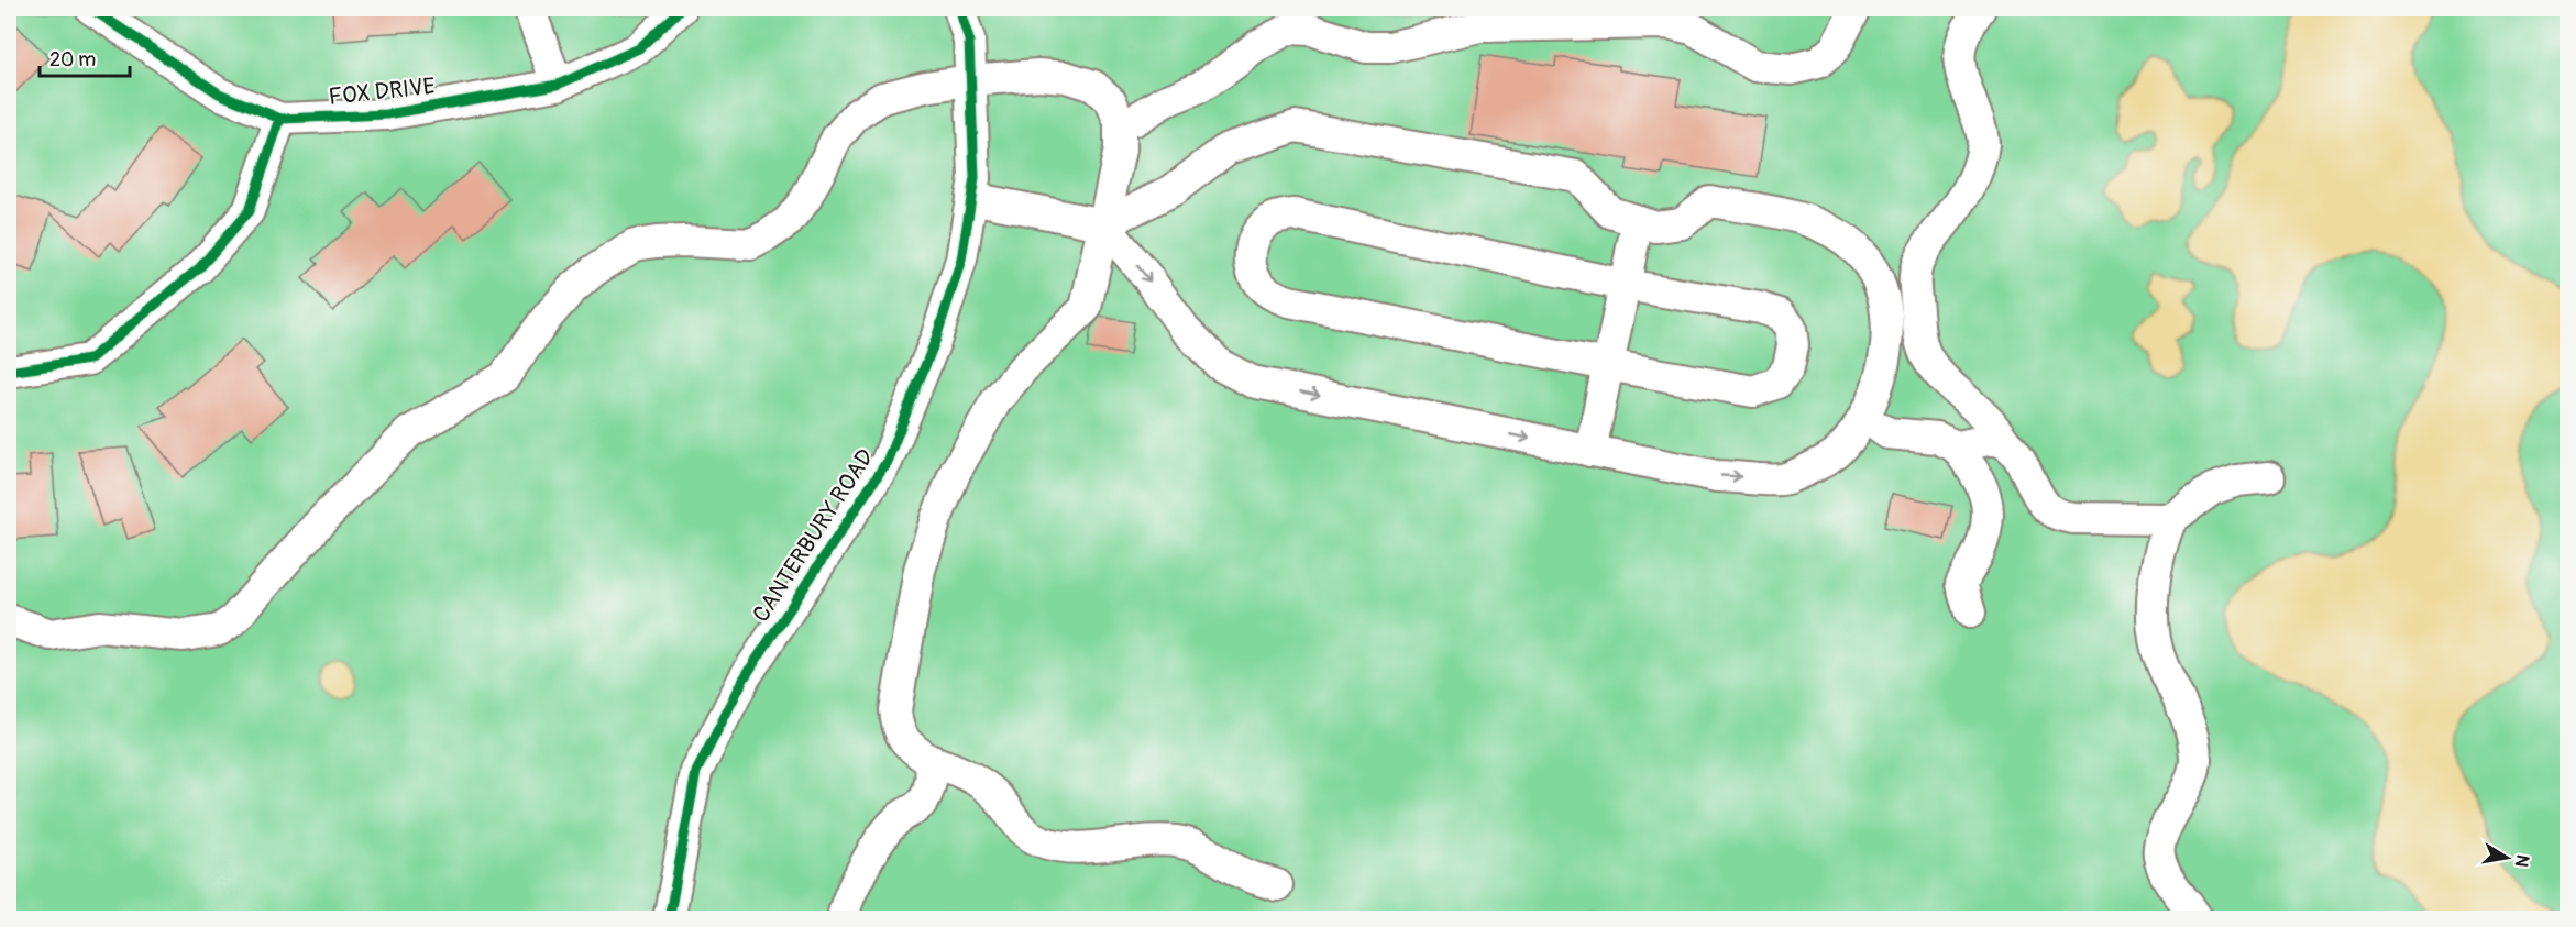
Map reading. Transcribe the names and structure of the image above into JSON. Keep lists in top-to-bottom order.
{
  "streets": {
    "street": ["FOX DRIVE", "CANTERBURY ROAD"]
  },
  "scale_bar": "20 m",
  "north": "right"
}
